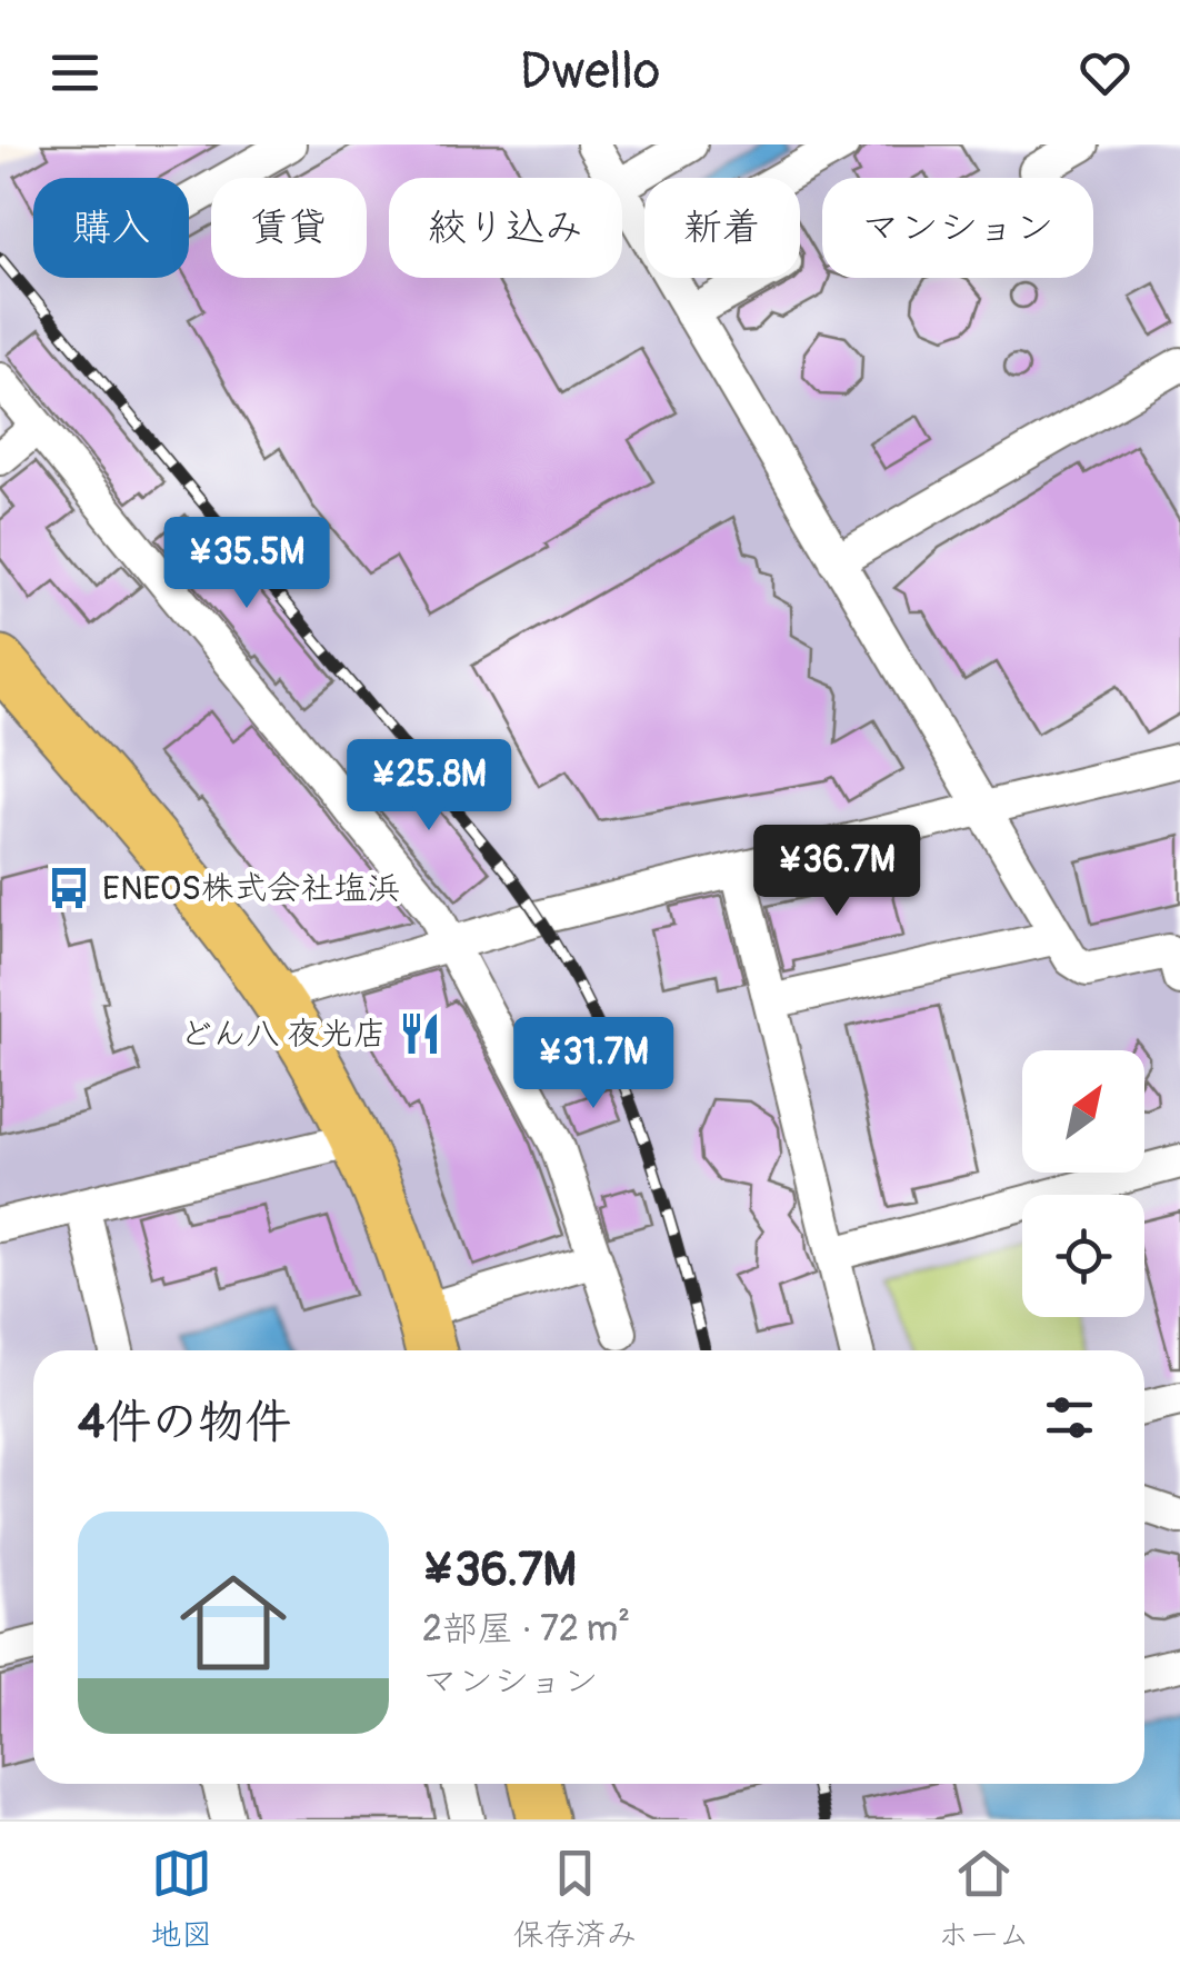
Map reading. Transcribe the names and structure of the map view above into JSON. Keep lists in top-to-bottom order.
{
  "places": {
    "bus stop": ["ENEOS株式会社塩浜"],
    "restaurant": ["どん八 夜光店"]
  },
  "north": "top right",
  "page": {
    "header": "Dwello",
    "chip": [
      "購入",
      "賃貸",
      "絞り込み",
      "新着",
      "マンション"
    ],
    "price": [
      "¥35.5M",
      "¥25.8M",
      "¥36.7M",
      "¥31.7M"
    ],
    "heading": "4件の物件",
    "list": [
      {
        "name": "¥36.7M",
        "note": "2部屋 · 72 m² · マンション"
      }
    ],
    "tabs": ["地図", "保存済み", "ホーム"]
  }
}
